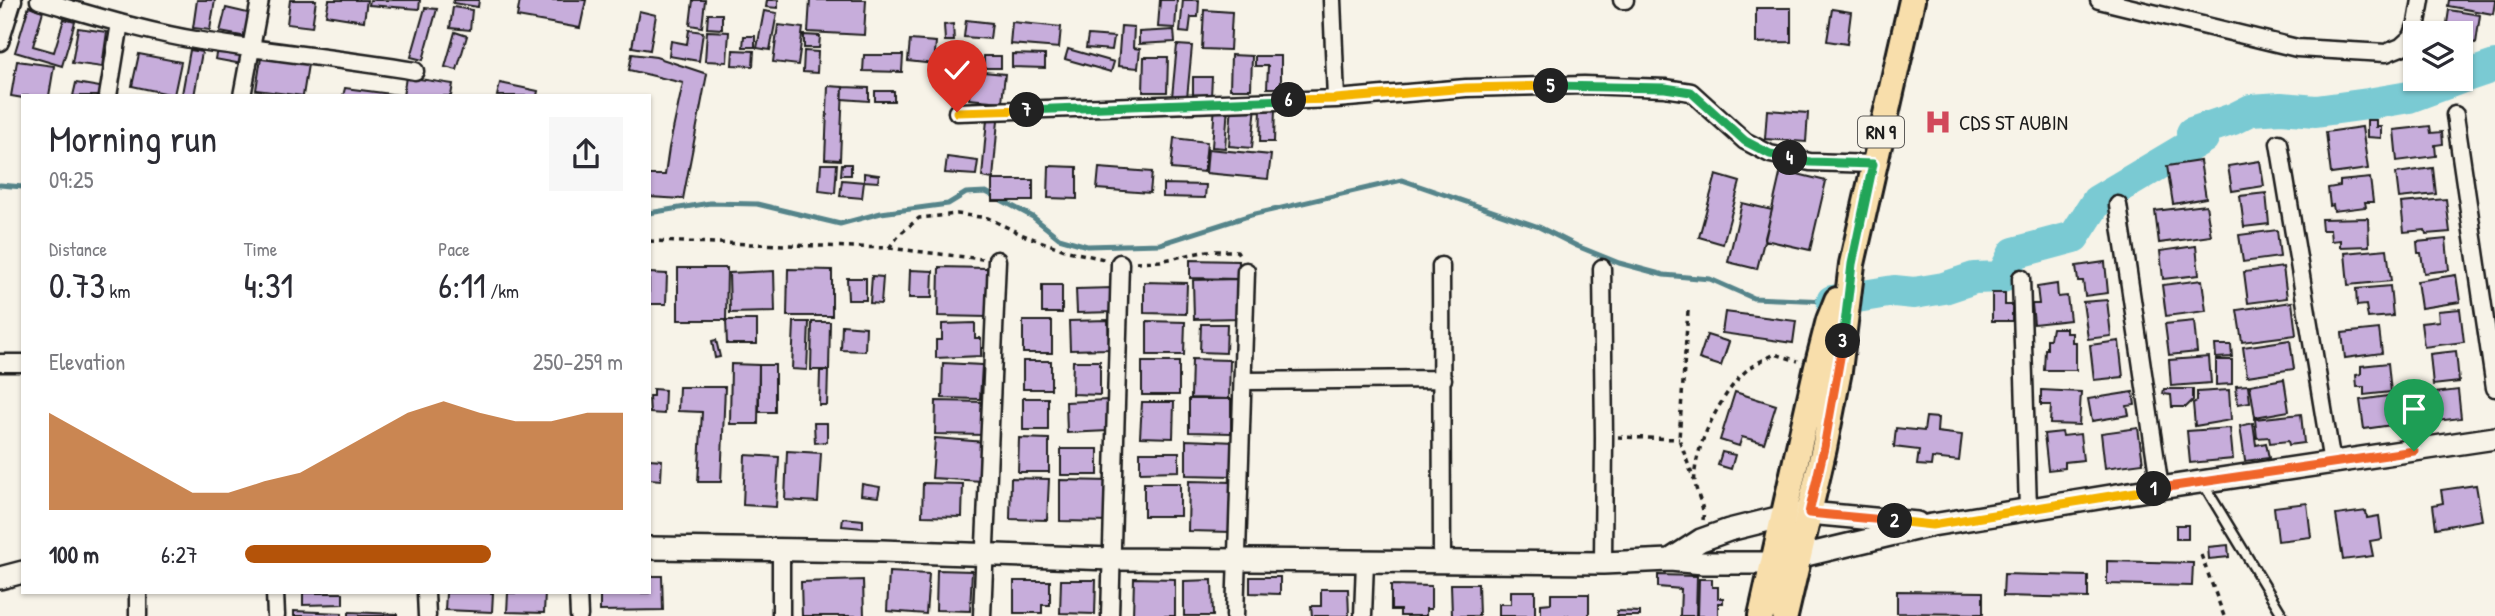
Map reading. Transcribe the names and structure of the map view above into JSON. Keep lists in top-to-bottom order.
{
  "streets": {
    "main road": ["RN 9"]
  },
  "places": {
    "hospital": ["CDS ST AUBIN"]
  },
  "page": {
    "pins": [
      "5",
      "6",
      "7",
      "4",
      "3",
      "1",
      "2"
    ],
    "heading": ["Morning run", "09:25"],
    "stats": [
      ["Distance", "0.73 km"],
      ["Time", "4:31"],
      ["Pace", "6:11 /km"]
    ],
    "chart": ["Elevation", "250–259 m"],
    "list": [
      {
        "name": "100 m",
        "note": "6:27"
      }
    ]
  }
}
